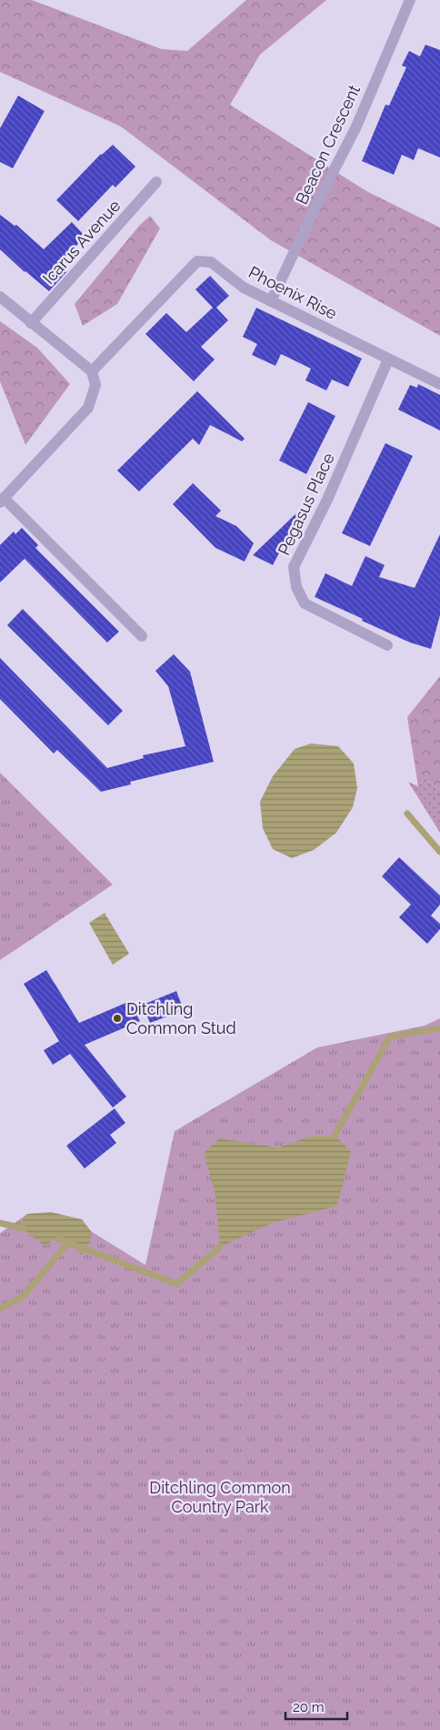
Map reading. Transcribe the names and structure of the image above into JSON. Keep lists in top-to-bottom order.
{
  "streets": {
    "street": [
      "Beacon Crescent",
      "Icarus Avenue",
      "Phoenix Rise",
      "Pegasus Place"
    ]
  },
  "crossings": [
    ["Beacon Crescent", "Phoenix Rise"],
    ["Phoenix Rise", "Pegasus Place"]
  ],
  "parks": ["Ditchling Common Country Park"],
  "places": ["Ditchling Common Stud"],
  "scale_bar": "20 m"
}
